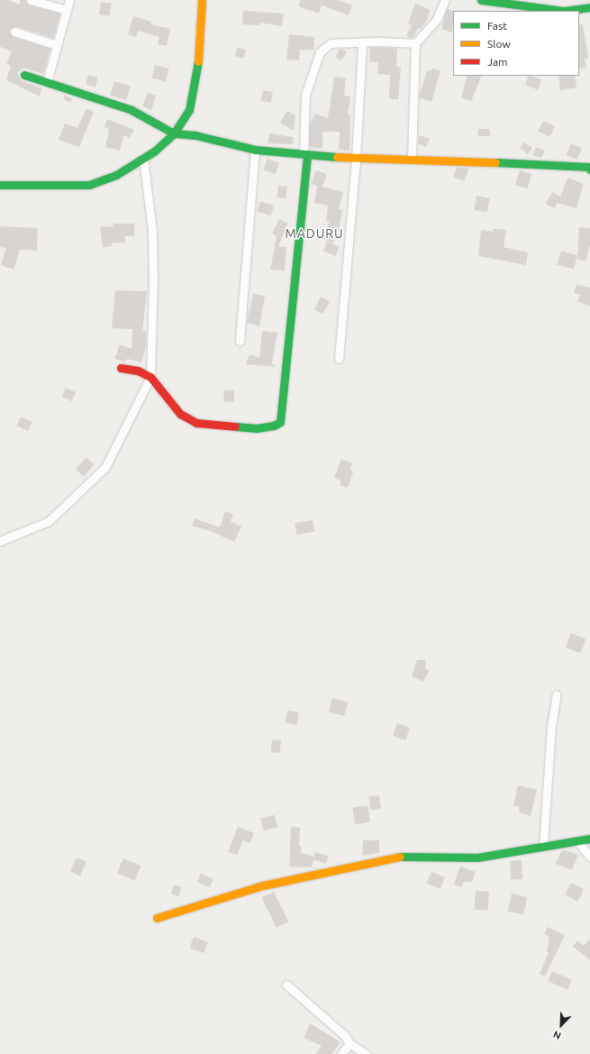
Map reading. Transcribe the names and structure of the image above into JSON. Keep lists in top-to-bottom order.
{
  "districts": ["MADURU"],
  "legend": ["Fast", "Slow", "Jam"],
  "north": "bottom left"
}
